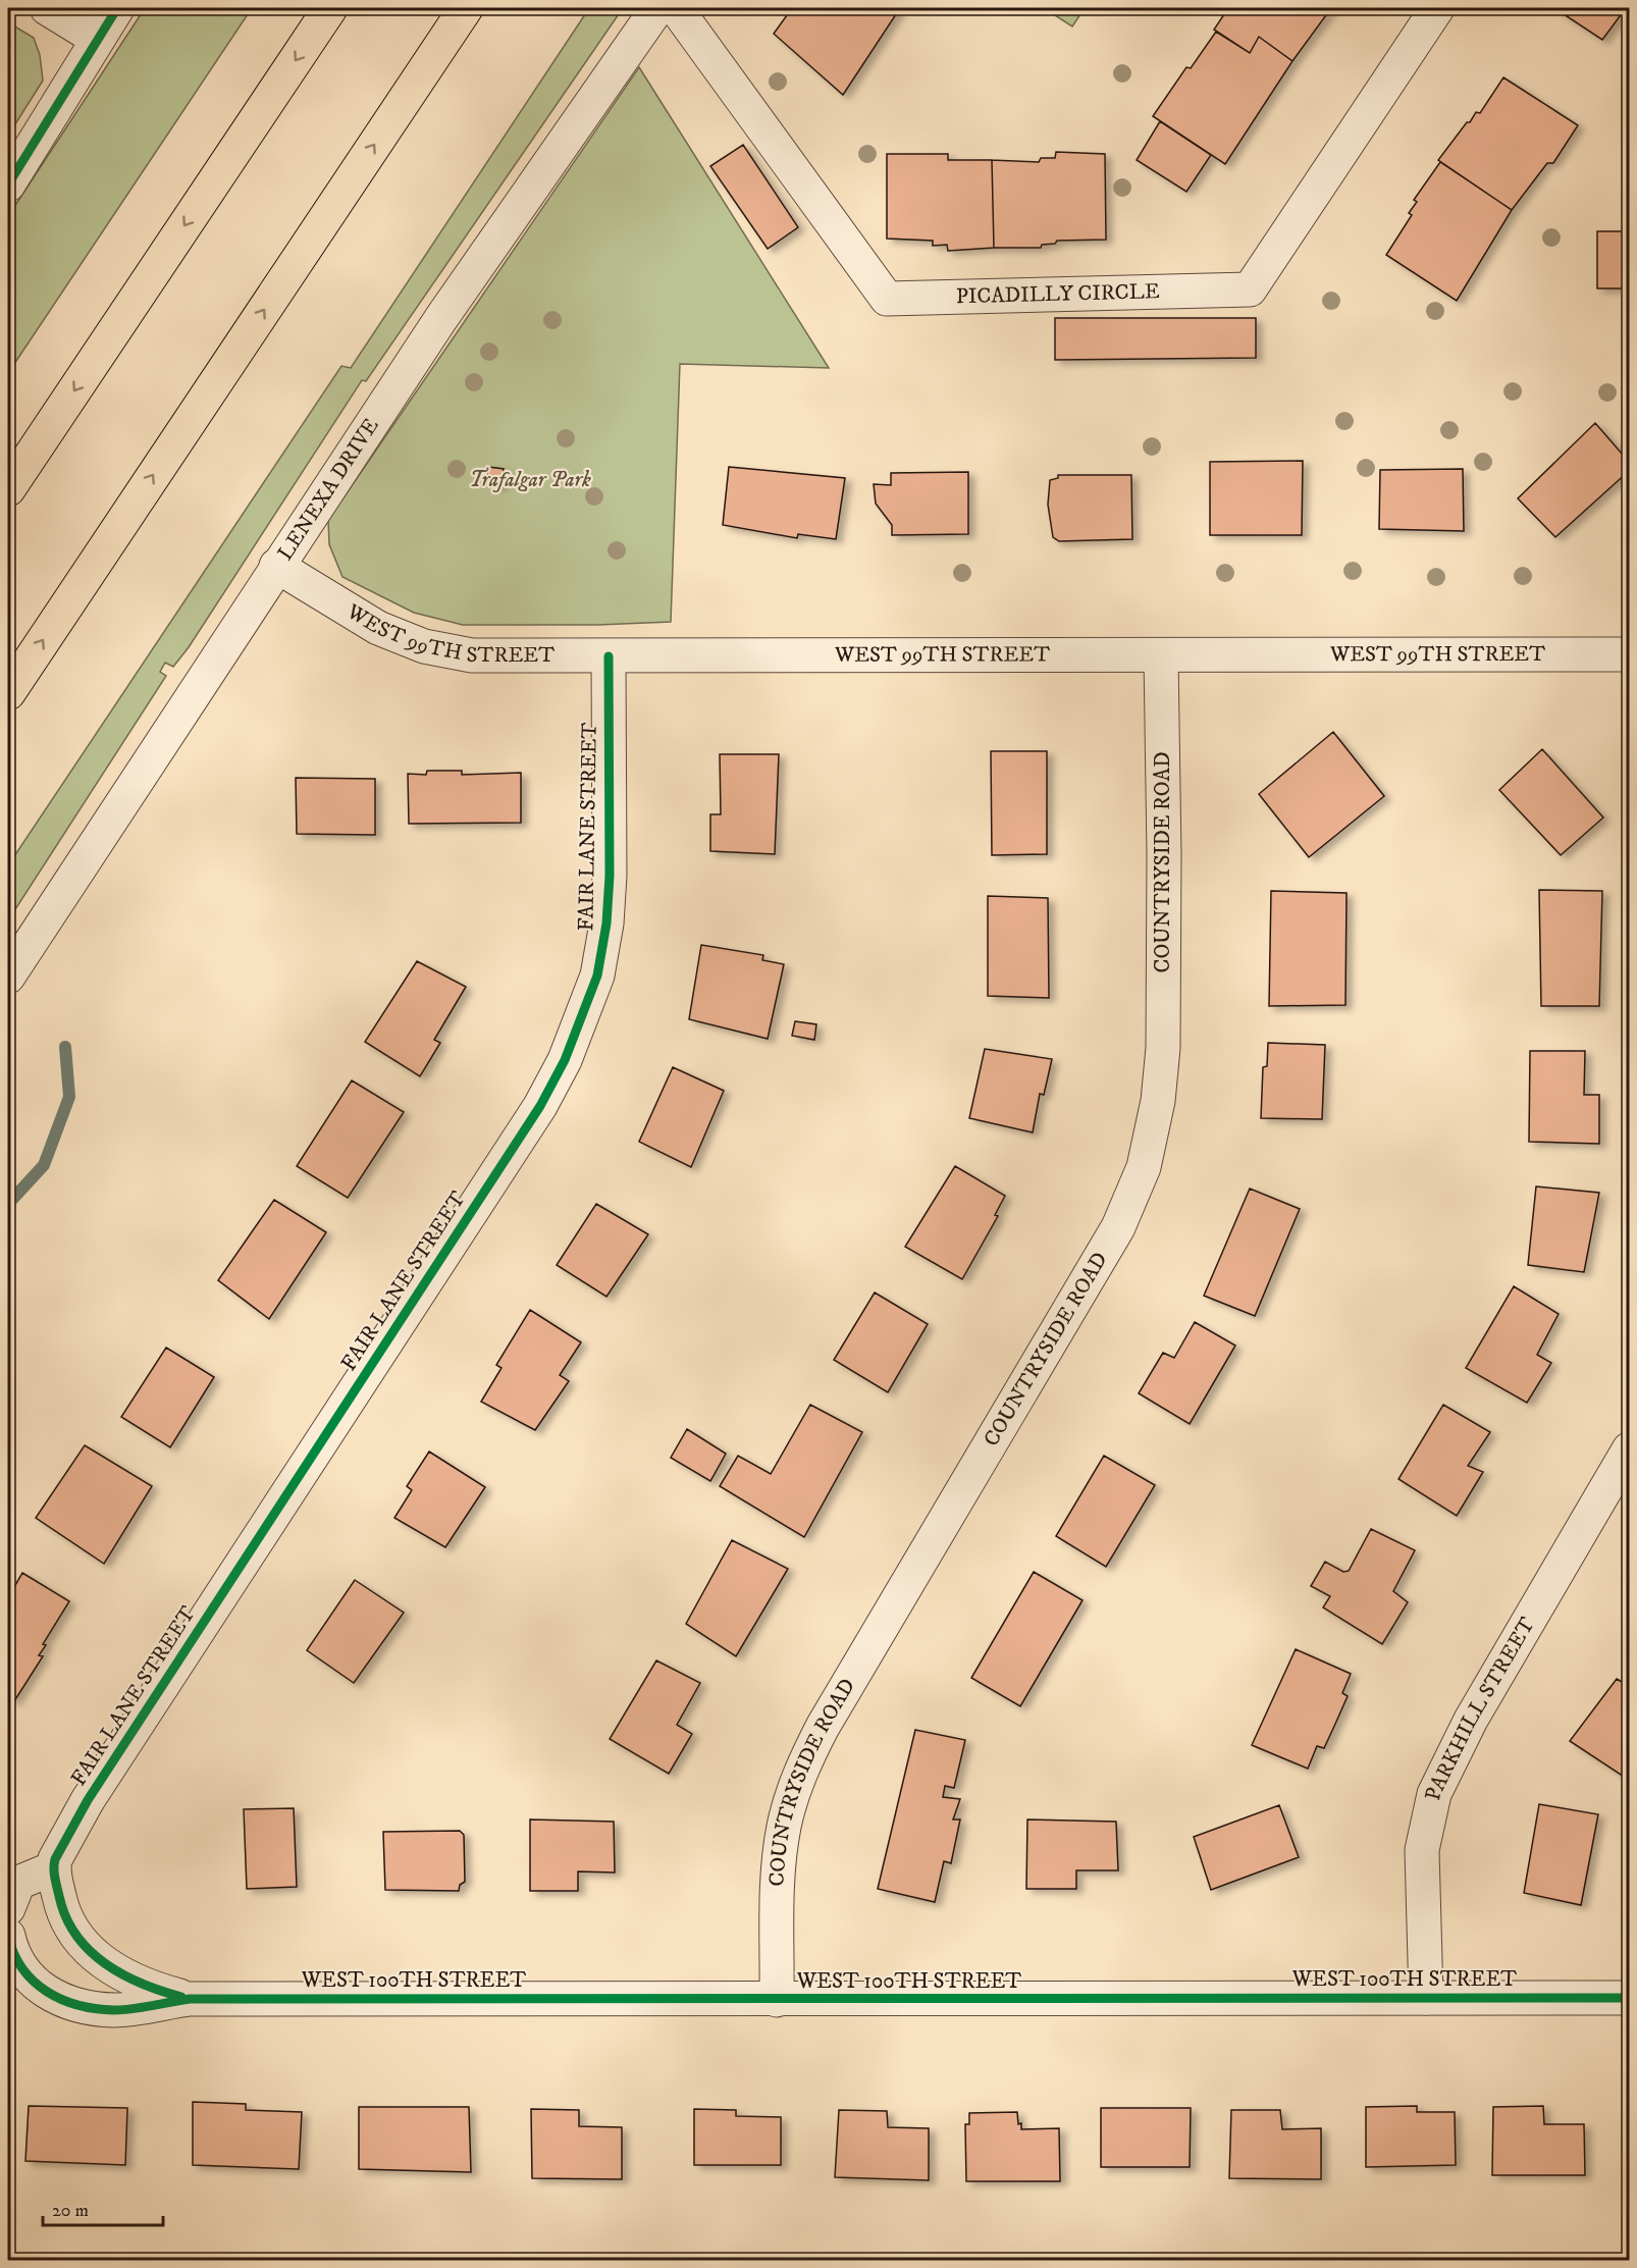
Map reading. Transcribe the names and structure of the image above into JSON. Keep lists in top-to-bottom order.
{
  "streets": {
    "street": [
      "PICADILLY CIRCLE",
      "LENEXA DRIVE",
      "WEST 99TH STREET",
      "FAIR LANE STREET",
      "COUNTRYSIDE ROAD",
      "PARKHILL STREET",
      "WEST 100TH STREET"
    ]
  },
  "crossings": [
    ["LENEXA DRIVE", "WEST 99TH STREET"],
    ["WEST 99TH STREET", "FAIR LANE STREET"],
    ["WEST 99TH STREET", "COUNTRYSIDE ROAD"],
    ["FAIR LANE STREET", "WEST 100TH STREET"],
    ["COUNTRYSIDE ROAD", "WEST 100TH STREET"],
    ["PARKHILL STREET", "WEST 100TH STREET"]
  ],
  "parks": ["Trafalgar Park"],
  "scale_bar": "20 m"
}
